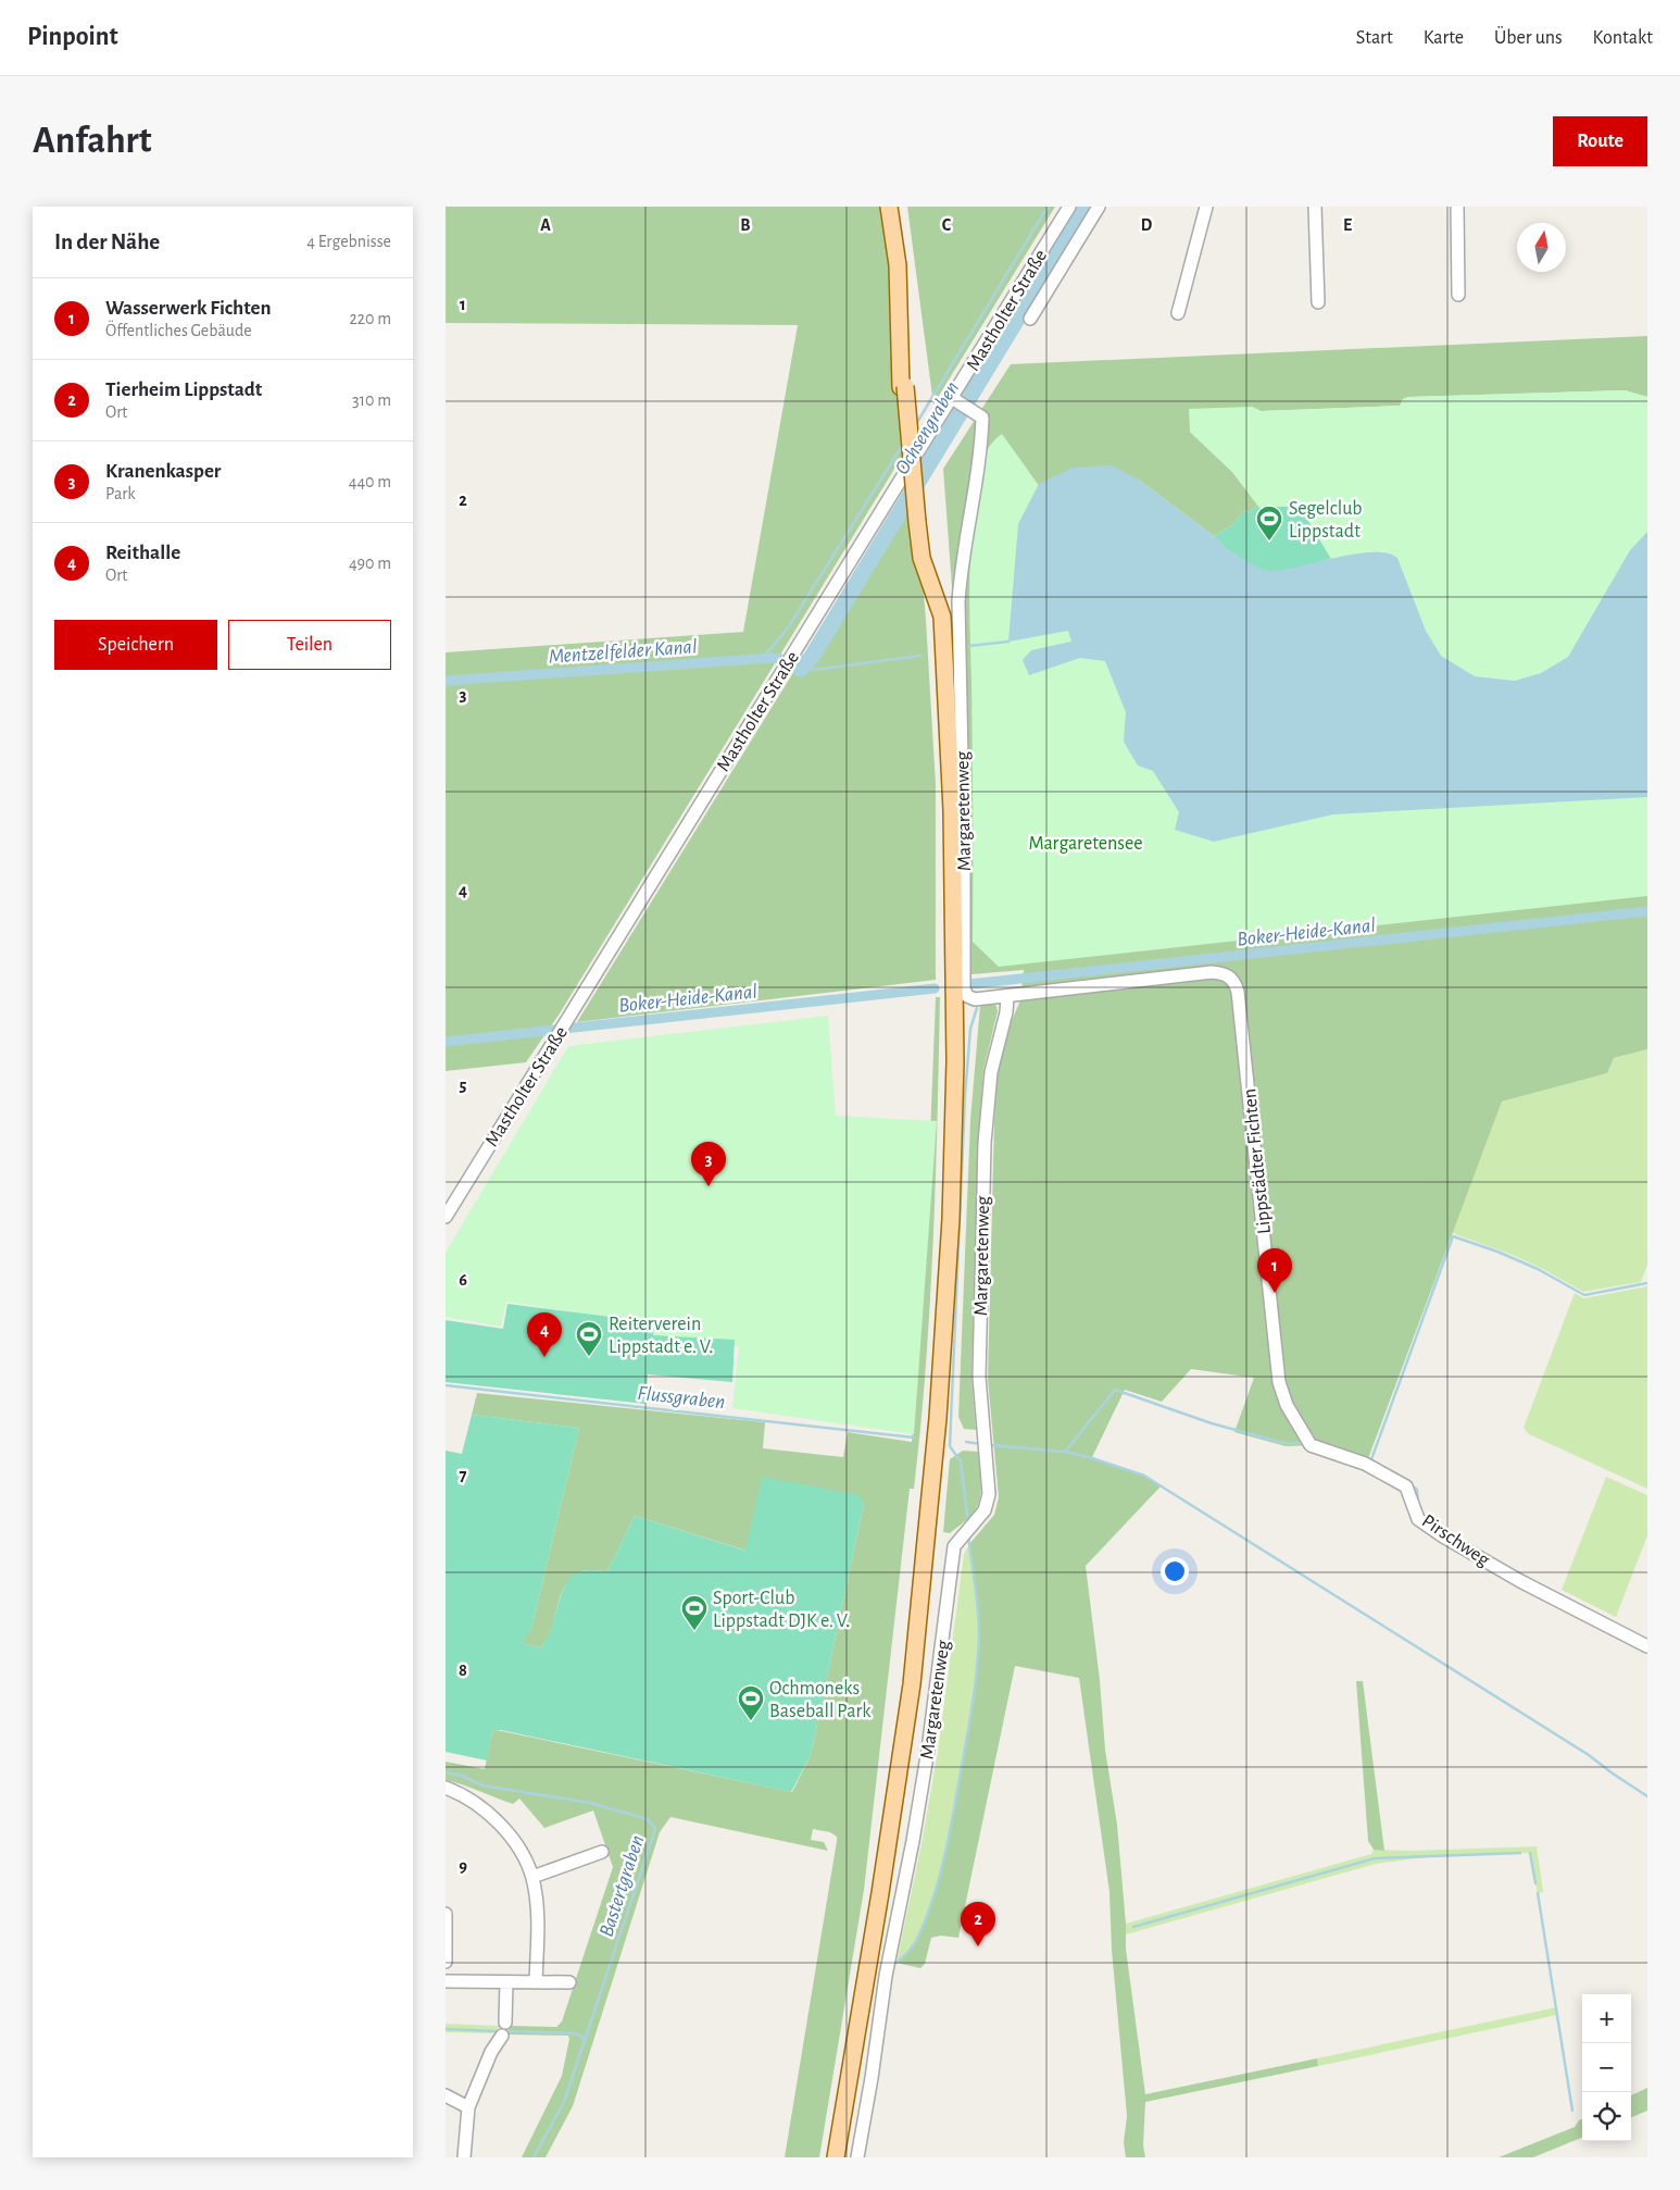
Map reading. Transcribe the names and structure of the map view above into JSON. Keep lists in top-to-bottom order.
{
  "streets": {
    "street": [
      "Mastholter Straße",
      "Margaretenweg",
      "Lippstädter Fichten",
      "Pirschweg"
    ]
  },
  "crossings": [
    ["Mastholter Straße", "Margaretenweg"],
    ["Margaretenweg", "Lippstädter Fichten"],
    ["Lippstädter Fichten", "Pirschweg"]
  ],
  "water": [
    "Ochsengraben",
    "Mentzelfelder Kanal",
    "Boker-Heide-Kanal",
    "Flussgraben",
    "Bastertgraben"
  ],
  "parks": ["Margaretensee"],
  "places": {
    "sports": [
      "Segelclub Lippstadt",
      "Reiterverein Lippstadt e. V.",
      "Sport-Club Lippstadt DJK e. V.",
      "Ochmoneks Baseball Park"
    ]
  },
  "north": "top",
  "page": {
    "header": "Pinpoint",
    "nav": [
      "Start",
      "Karte",
      "Über uns",
      "Kontakt"
    ],
    "buttons": [
      "Route",
      ["Speichern", "Teilen"]
    ],
    "title": "Anfahrt",
    "heading": ["In der Nähe", "4 Ergebnisse"],
    "list": [
      {
        "mark": "1",
        "name": "Wasserwerk Fichten",
        "note": "Öffentliches Gebäude",
        "value": "220 m"
      },
      {
        "mark": "2",
        "name": "Tierheim Lippstadt",
        "note": "Ort",
        "value": "310 m"
      },
      {
        "mark": "3",
        "name": "Kranenkasper",
        "note": "Park",
        "value": "440 m"
      },
      {
        "mark": "4",
        "name": "Reithalle",
        "note": "Ort",
        "value": "490 m"
      }
    ],
    "pins": [
      "3",
      "1",
      "4",
      "2"
    ],
    "map_buttons": ["+", "−"]
  },
  "grid": {
    "columns": [
      "A",
      "B",
      "C",
      "D",
      "E"
    ],
    "rows": [
      "1",
      "2",
      "3",
      "4",
      "5",
      "6",
      "7",
      "8",
      "9"
    ]
  }
}
